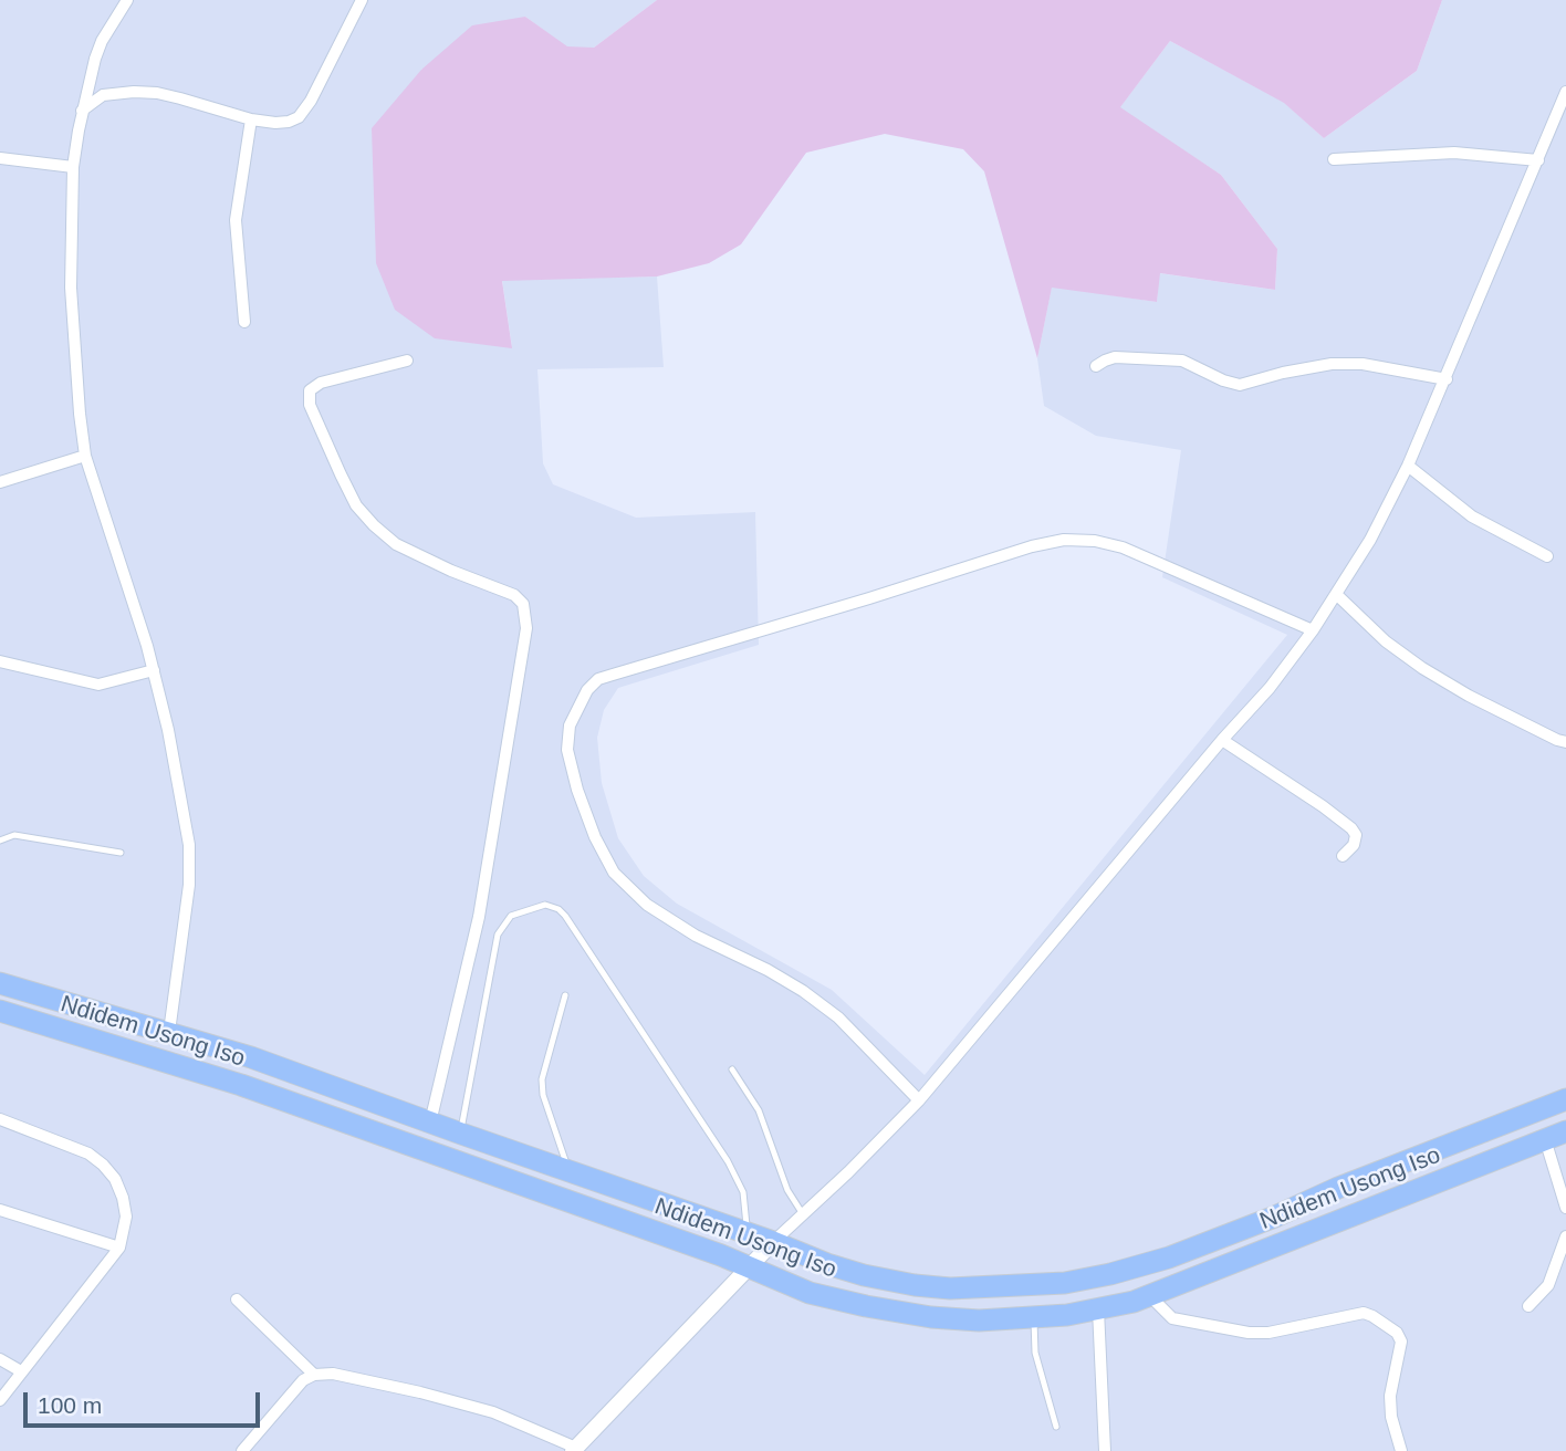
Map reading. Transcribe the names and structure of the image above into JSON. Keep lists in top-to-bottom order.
{
  "streets": {
    "highway": ["Ndidem Usong Iso"]
  },
  "scale_bar": "100 m"
}
